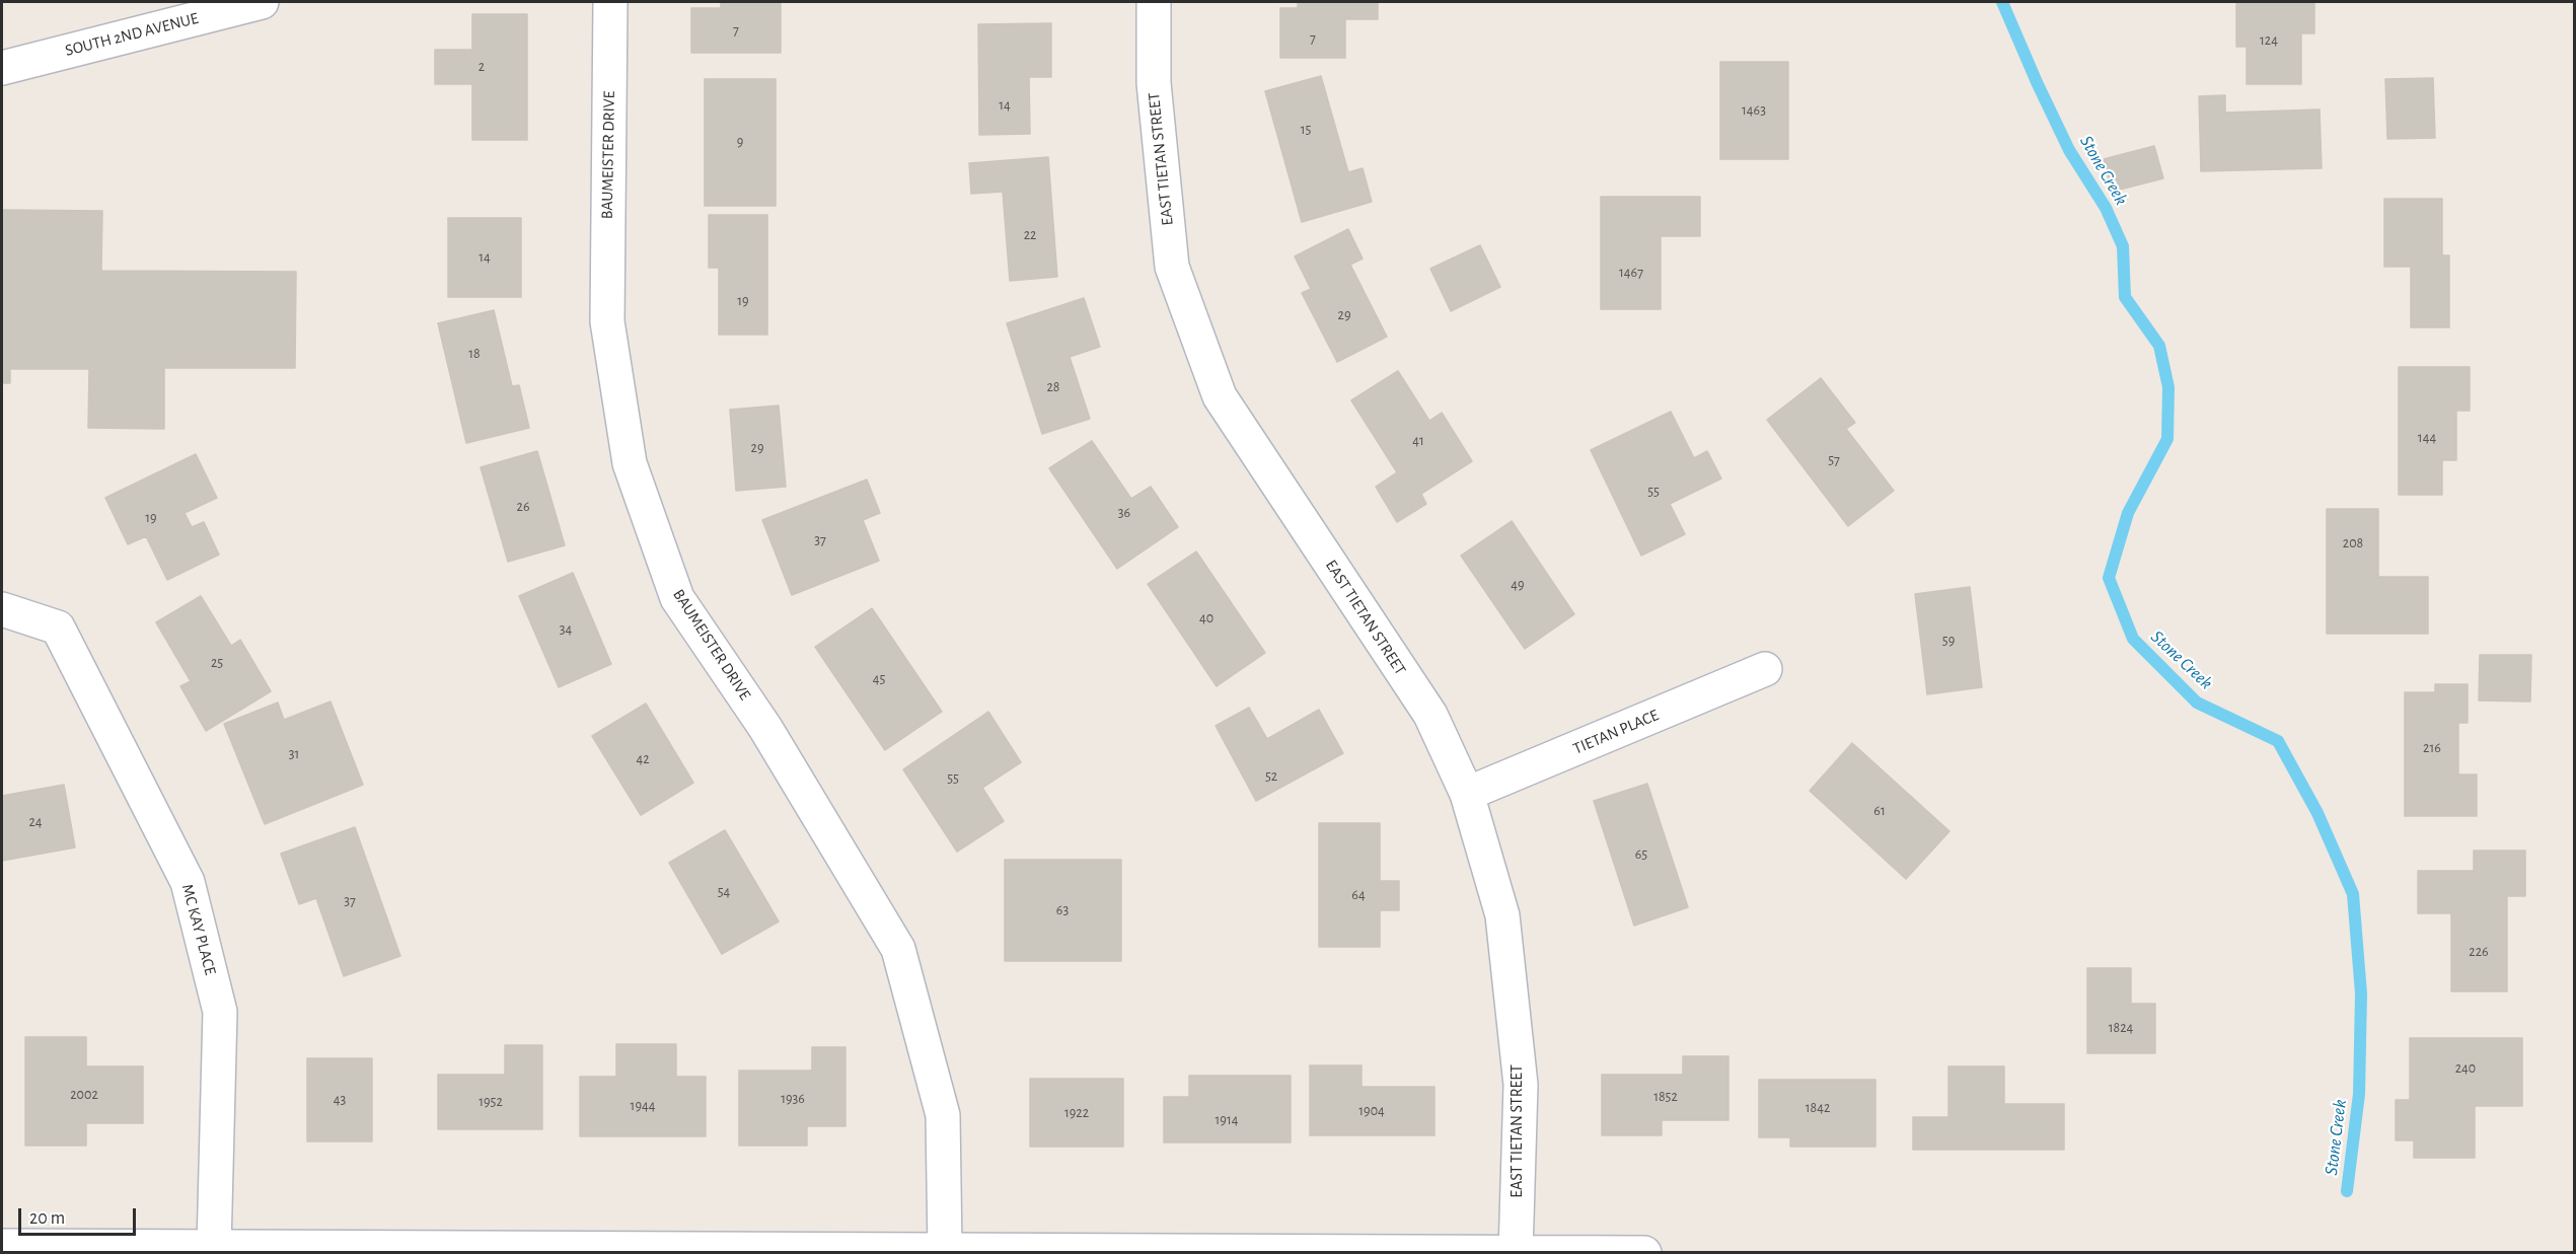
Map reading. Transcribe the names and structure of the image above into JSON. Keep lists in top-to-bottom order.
{
  "streets": {
    "main road": [
      "SOUTH 2ND AVENUE",
      "BAUMEISTER DRIVE",
      "EAST TIETAN STREET",
      "TIETAN PLACE",
      "MC KAY PLACE"
    ]
  },
  "crossings": [
    ["EAST TIETAN STREET", "TIETAN PLACE"]
  ],
  "water": ["Stone Creek"],
  "house_numbers": [
    "7",
    "7",
    "124",
    "2",
    "14",
    "1463",
    "15",
    "9",
    "22",
    "14",
    "1467",
    "19",
    "29",
    "18",
    "28",
    "144",
    "41",
    "29",
    "57",
    "55",
    "26",
    "36",
    "19",
    "37",
    "208",
    "49",
    "40",
    "34",
    "59",
    "25",
    "45",
    "216",
    "31",
    "42",
    "52",
    "55",
    "61",
    "24",
    "65",
    "54",
    "64",
    "37",
    "63",
    "226",
    "1824",
    "240",
    "2002",
    "1852",
    "1936",
    "43",
    "1952",
    "1944",
    "1842",
    "1904",
    "1922",
    "1914"
  ],
  "scale_bar": "20 m"
}
